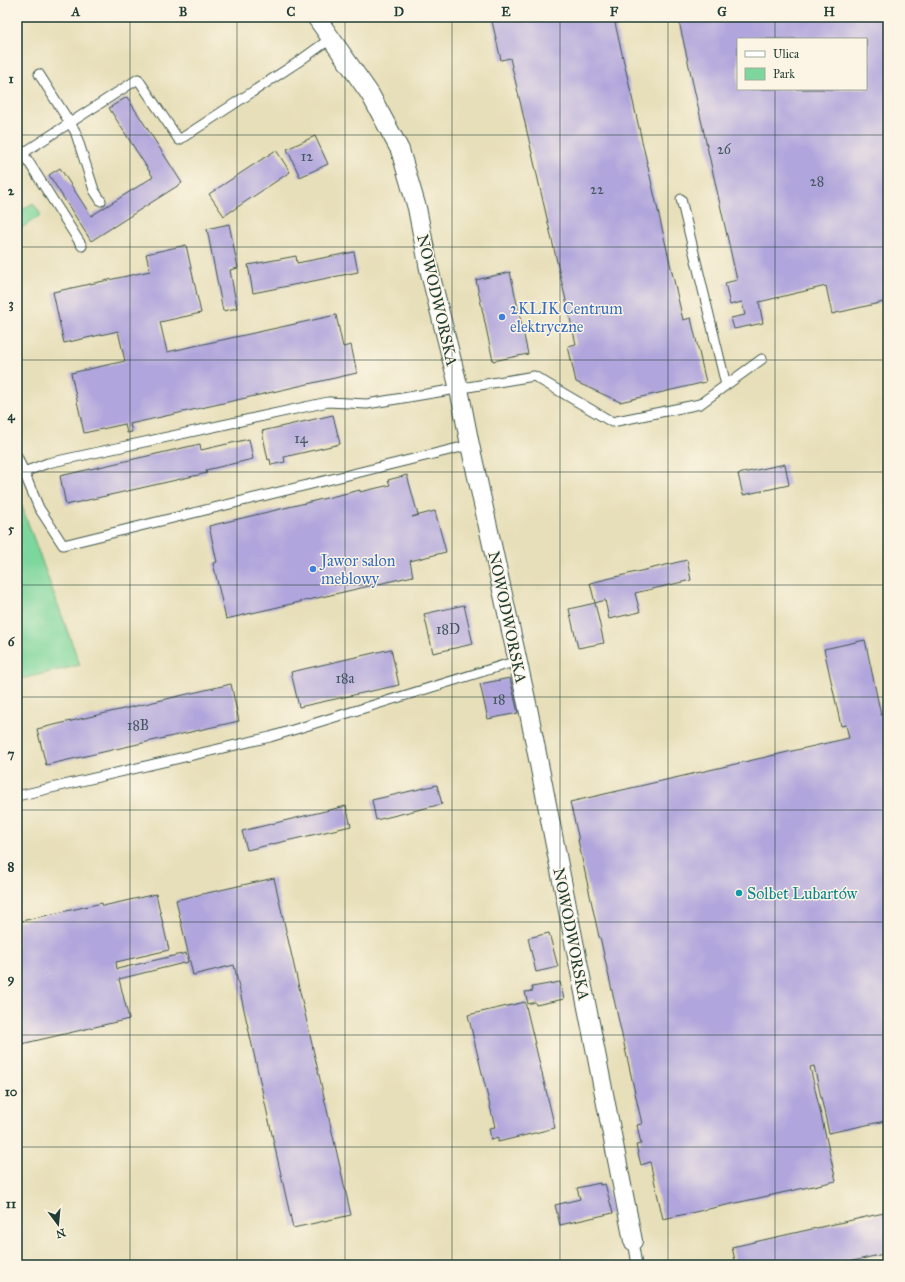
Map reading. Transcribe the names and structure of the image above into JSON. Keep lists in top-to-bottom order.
{
  "streets": {
    "street": ["NOWODWORSKA"]
  },
  "places": ["2KLIK Centrum elektryczne", "Jawor salon meblowy", "Solbet Lubartów"],
  "house_numbers": [
    "26",
    "12",
    "28",
    "22",
    "14",
    "18D",
    "18a",
    "18",
    "18B"
  ],
  "legend": ["Ulica", "Park"],
  "north": "bottom",
  "grid": {
    "columns": [
      "A",
      "B",
      "C",
      "D",
      "E",
      "F",
      "G",
      "H"
    ],
    "rows": [
      "1",
      "2",
      "3",
      "4",
      "5",
      "6",
      "7",
      "8",
      "9",
      "10",
      "11"
    ]
  }
}
